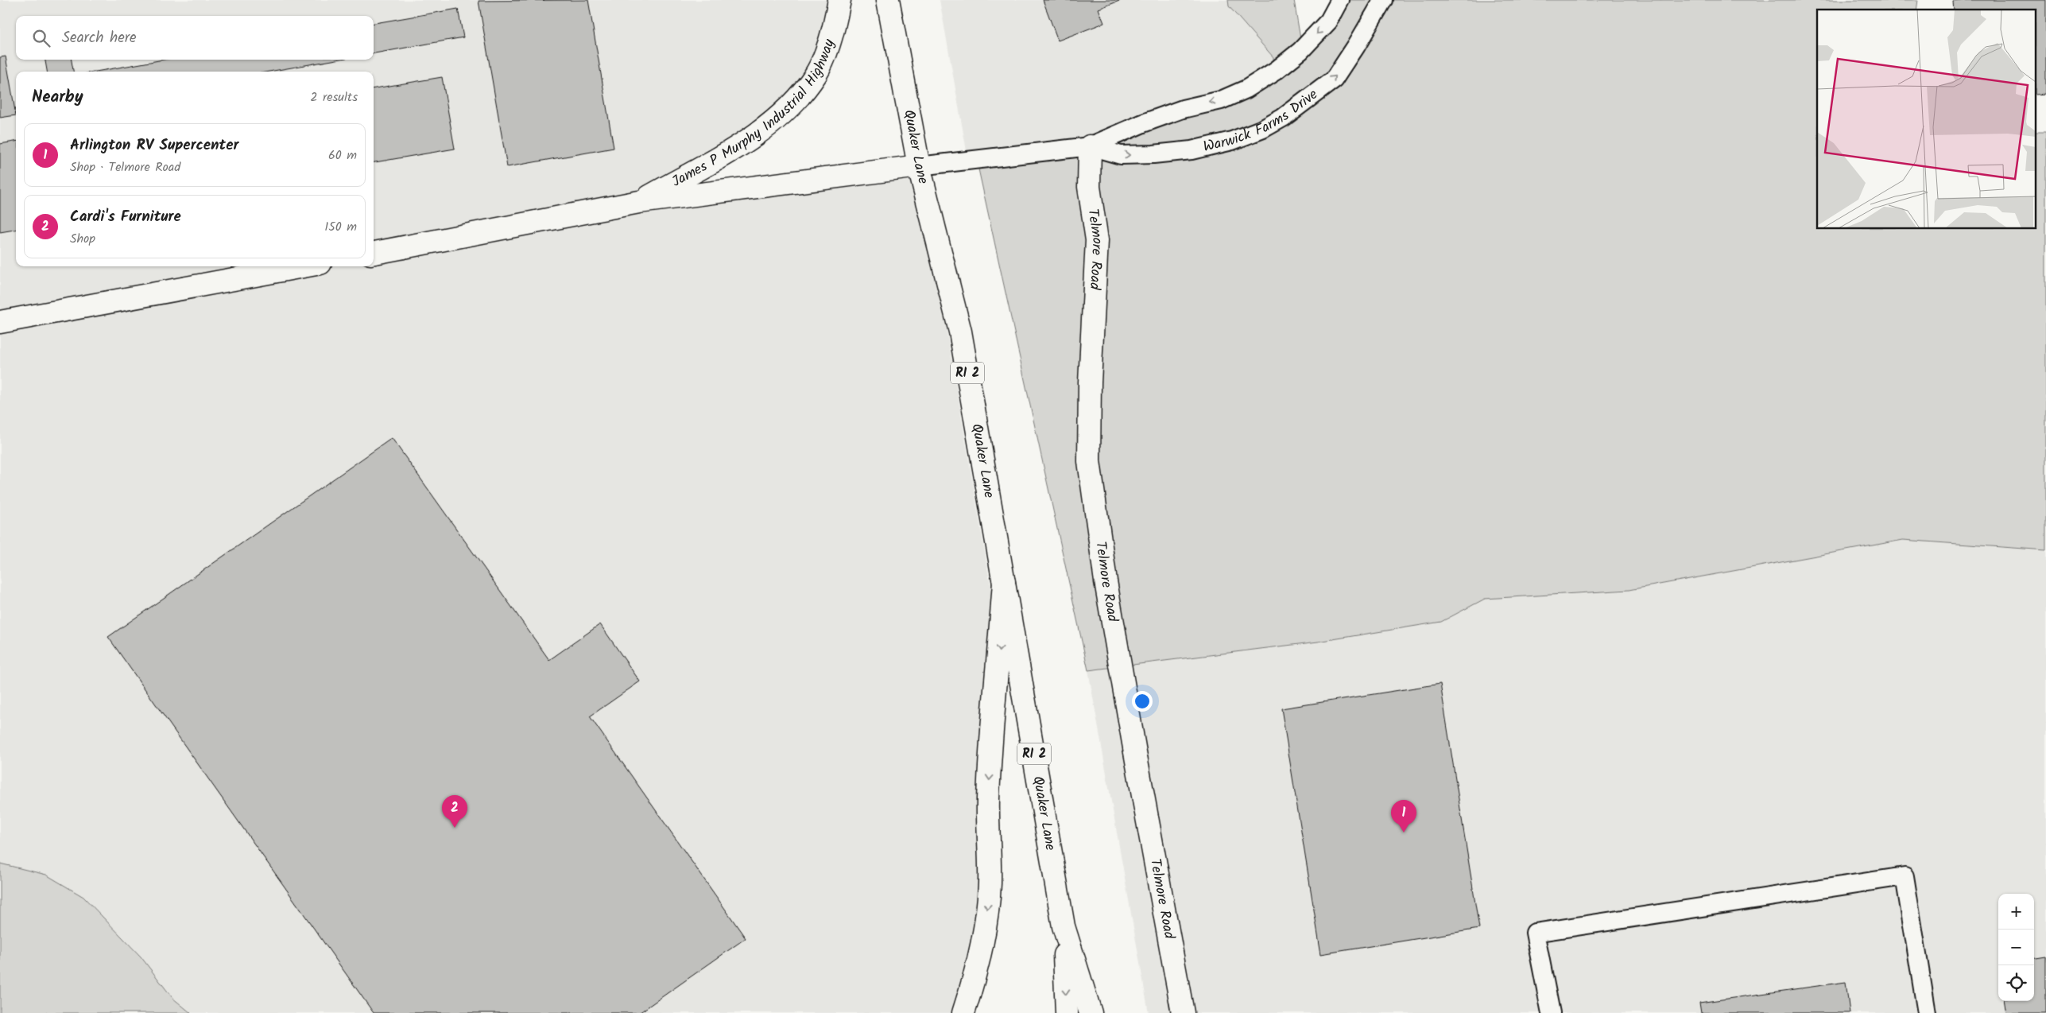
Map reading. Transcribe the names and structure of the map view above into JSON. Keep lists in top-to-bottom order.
{
  "streets": {
    "main road": [
      "James P Murphy Industrial Highway",
      "Quaker Lane",
      "Telmore Road",
      "RI 2"
    ],
    "lane": ["Warwick Farms Drive"]
  },
  "crossings": [
    ["James P Murphy Industrial Highway", "Warwick Farms Drive"],
    ["James P Murphy Industrial Highway", "Quaker Lane"],
    ["Warwick Farms Drive", "Quaker Lane"],
    ["Warwick Farms Drive", "Telmore Road"]
  ],
  "page": {
    "search": "Search here",
    "heading": ["Nearby", "2 results"],
    "list": [
      {
        "mark": "1",
        "name": "Arlington RV Supercenter",
        "note": "Shop · Telmore Road",
        "value": "60 m"
      },
      {
        "mark": "2",
        "name": "Cardi's Furniture",
        "note": "Shop",
        "value": "150 m"
      }
    ],
    "pins": ["2", "1"],
    "map_buttons": ["+", "−"]
  }
}
